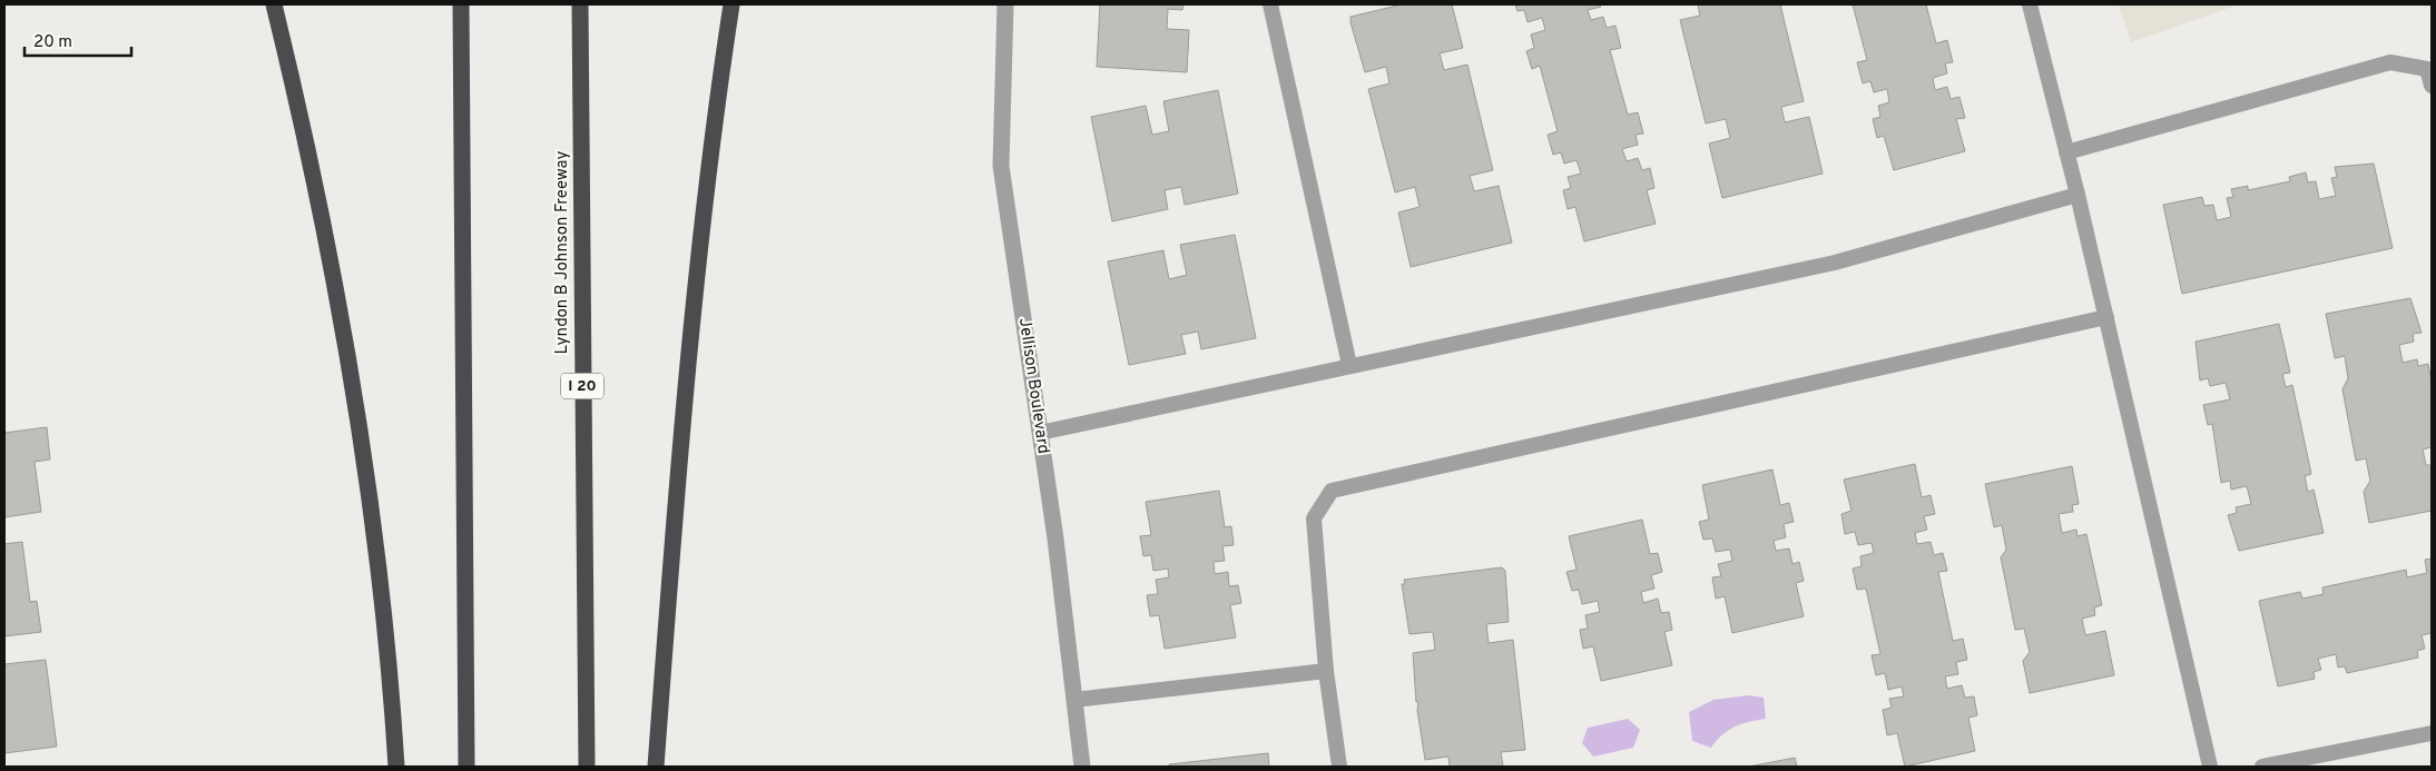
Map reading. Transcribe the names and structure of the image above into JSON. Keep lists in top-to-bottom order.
{
  "streets": {
    "highway": ["Lyndon B Johnson Freeway", "I 20"],
    "street": ["Jellison Boulevard"]
  },
  "scale_bar": "20 m"
}
